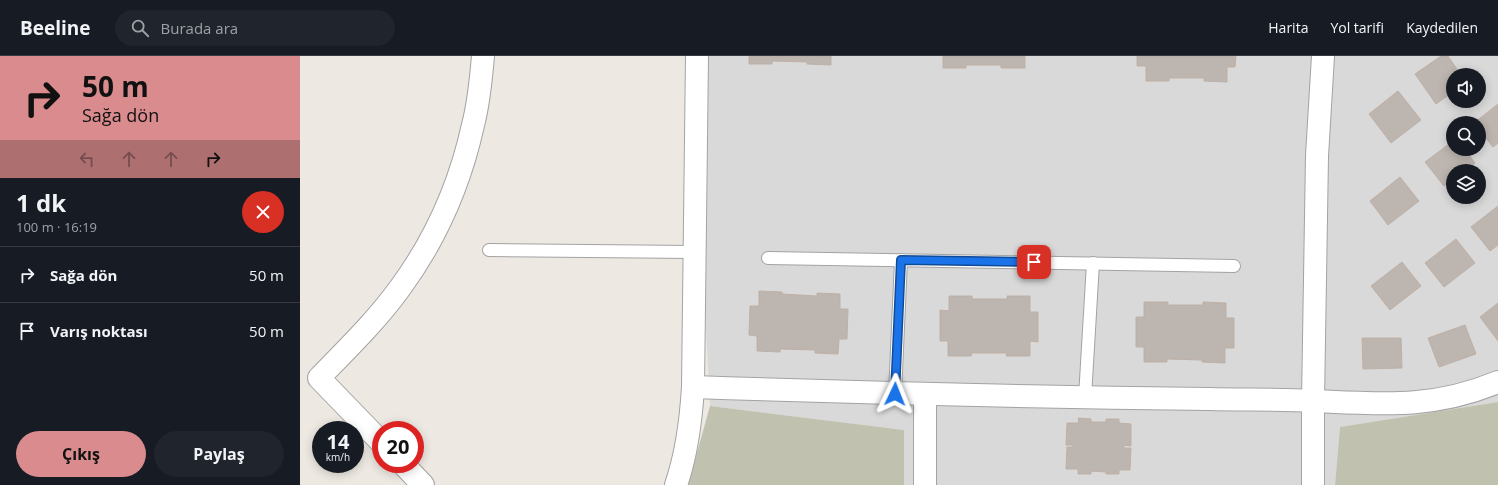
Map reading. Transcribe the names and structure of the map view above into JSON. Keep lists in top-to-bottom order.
{
  "page": {
    "header": "Beeline",
    "search": "Burada ara",
    "nav": ["Harita", "Yol tarifi", "Kaydedilen"],
    "turn": ["50 m", "Sağa dön"],
    "heading": ["1 dk", "100 m · 16:19"],
    "list": [
      {
        "name": "Sağa dön",
        "value": "50 m"
      },
      {
        "name": "Varış noktası",
        "value": "50 m"
      }
    ],
    "speed": "14 km/h",
    "limit": "20",
    "buttons": ["Çıkış", "Paylaş"]
  }
}
